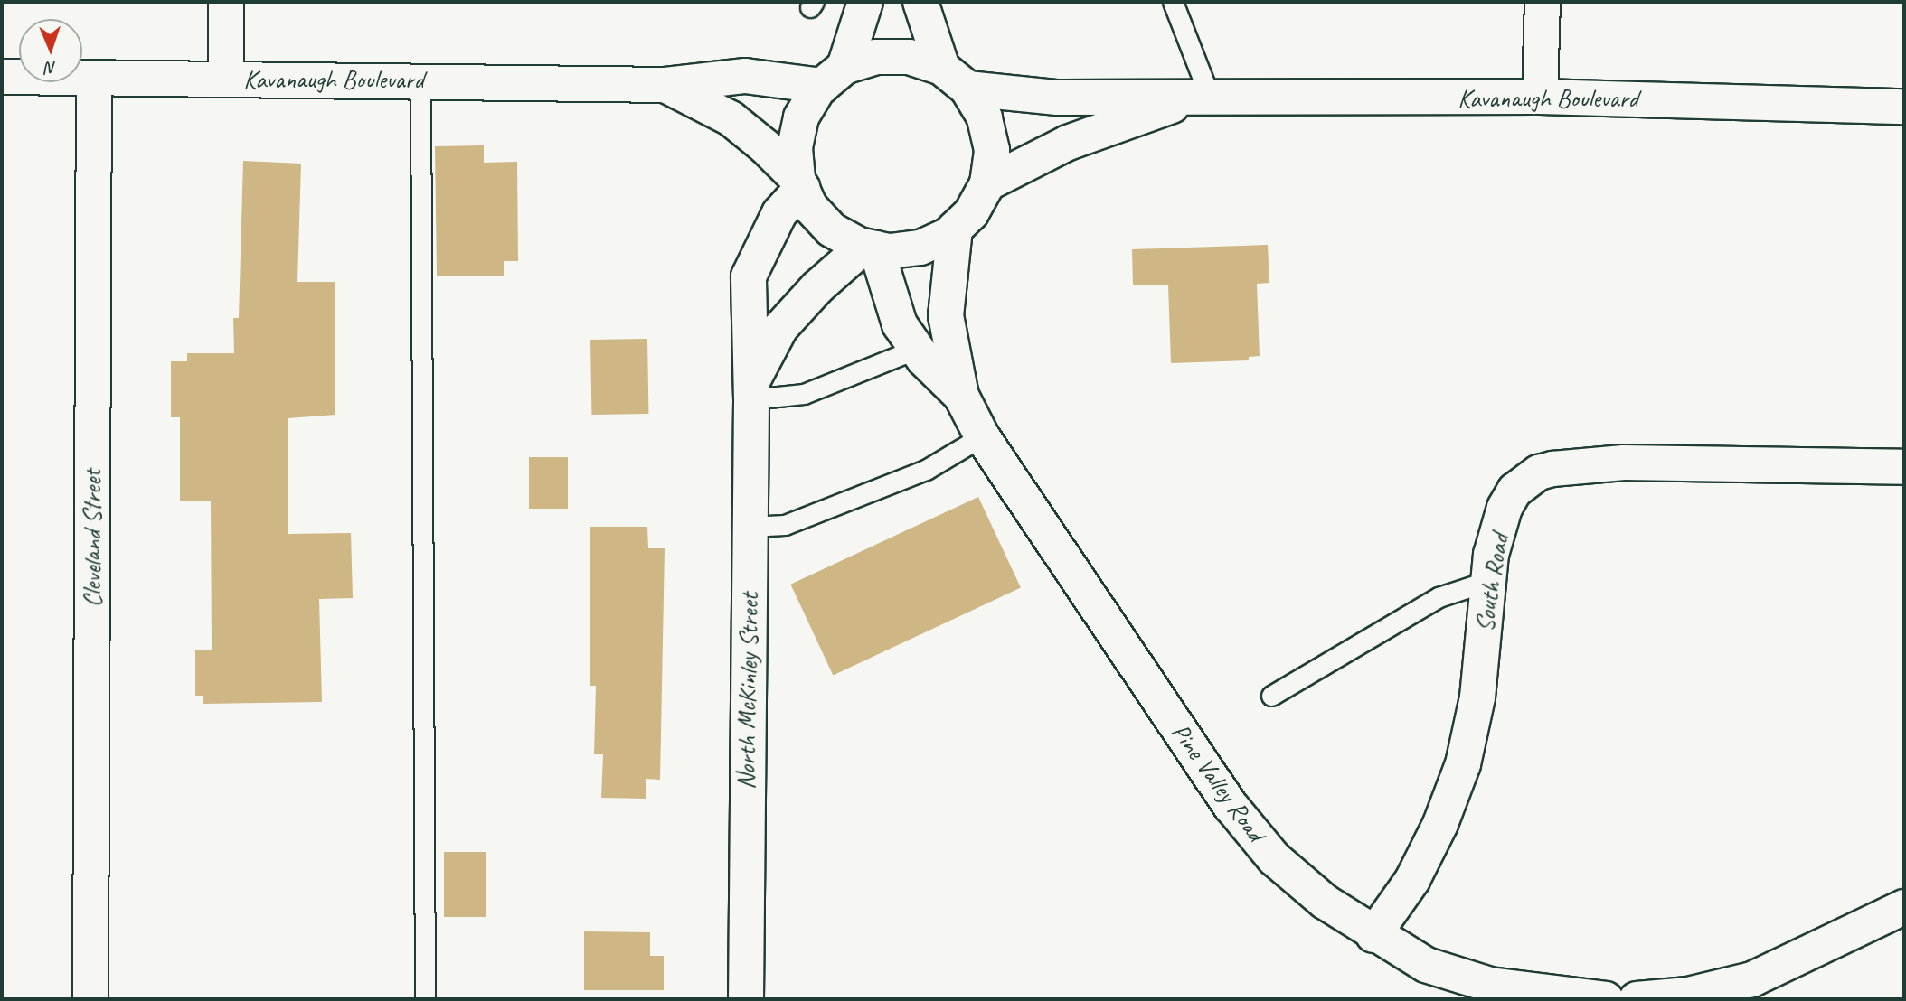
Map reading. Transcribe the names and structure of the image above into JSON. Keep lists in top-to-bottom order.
{
  "streets": {
    "street": [
      "Kavanaugh Boulevard",
      "Cleveland Street",
      "South Road",
      "North McKinley Street",
      "Pine Valley Road"
    ]
  },
  "crossings": [
    ["Kavanaugh Boulevard", "Cleveland Street"],
    ["Kavanaugh Boulevard", "North McKinley Street"],
    ["South Road", "Pine Valley Road"]
  ],
  "north": "bottom"
}
